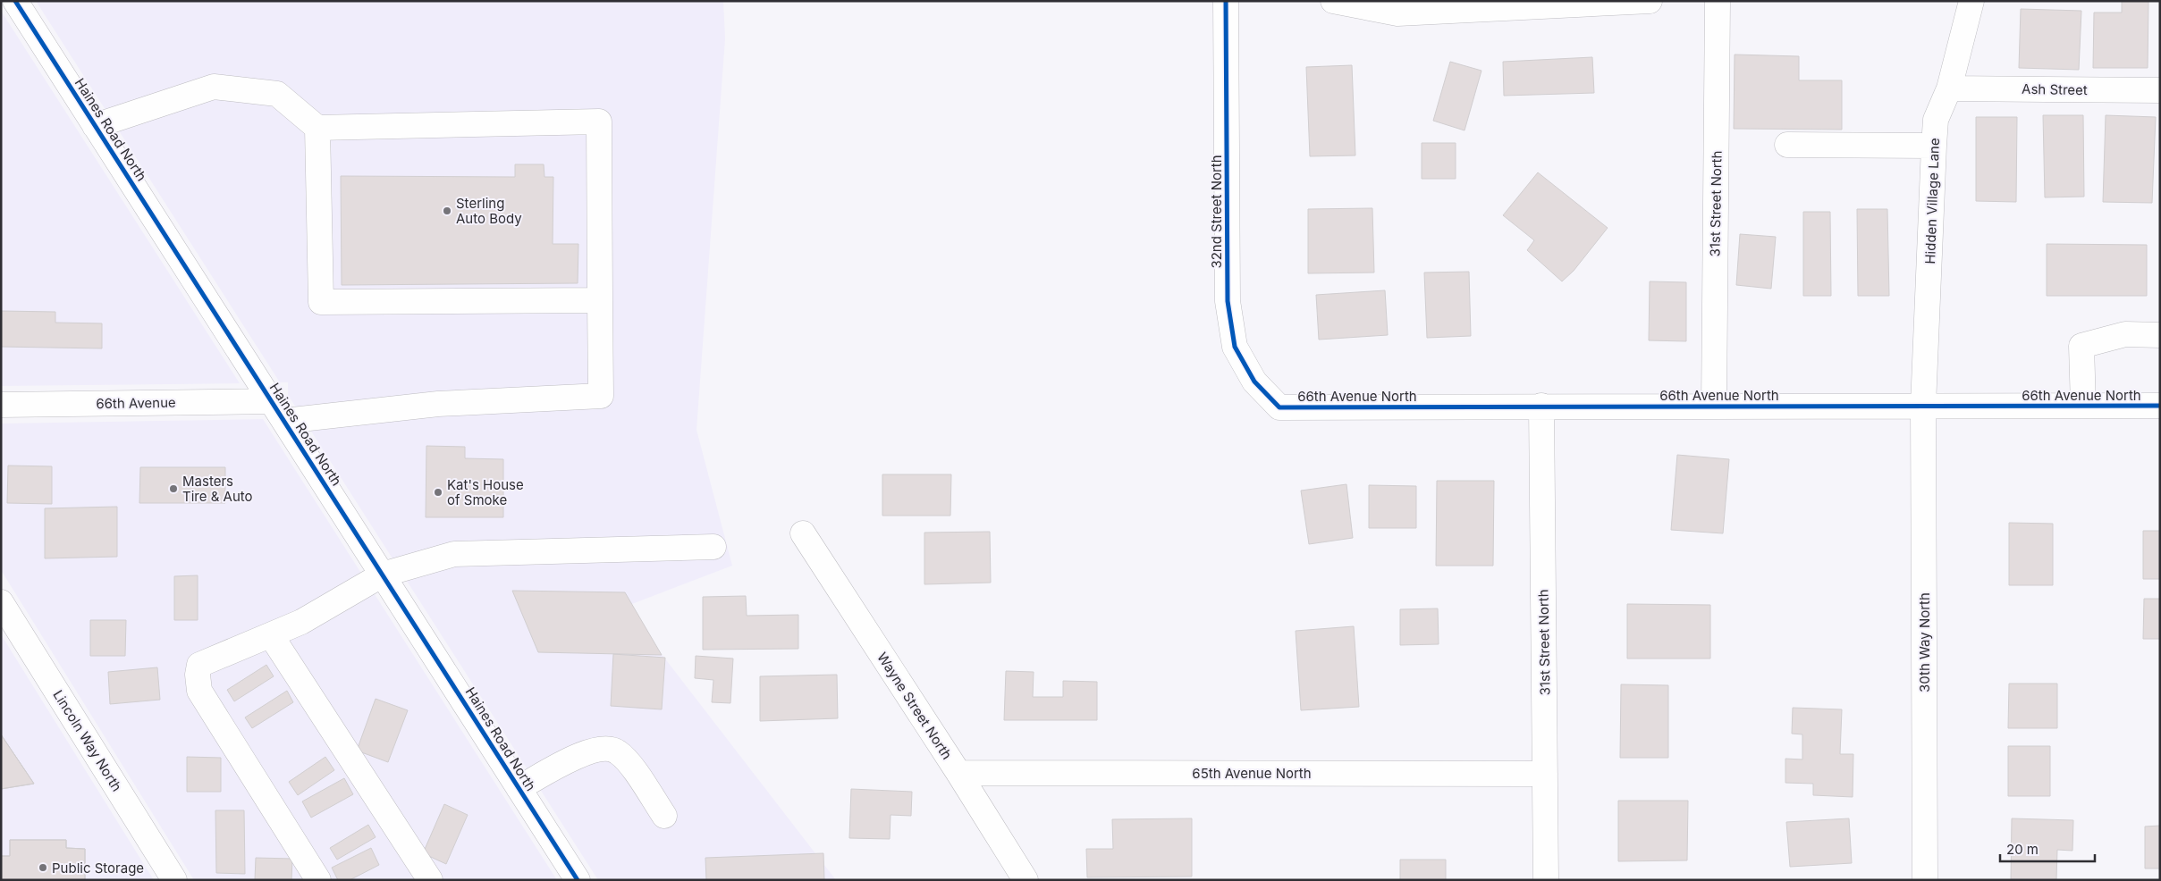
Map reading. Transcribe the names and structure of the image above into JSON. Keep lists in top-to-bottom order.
{
  "streets": {
    "street": [
      "Ash Street",
      "Haines Road North",
      "Hidden Village Lane",
      "31st Street North",
      "32nd Street North",
      "66th Avenue North",
      "66th Avenue",
      "30th Way North",
      "Wayne Street North",
      "Lincoln Way North",
      "65th Avenue North"
    ]
  },
  "crossings": [
    ["Ash Street", "Hidden Village Lane"],
    ["Haines Road North", "66th Avenue"],
    ["Hidden Village Lane", "66th Avenue North"],
    ["Hidden Village Lane", "30th Way North"],
    ["31st Street North", "66th Avenue North"],
    ["31st Street North", "65th Avenue North"],
    ["32nd Street North", "66th Avenue North"],
    ["66th Avenue North", "30th Way North"],
    ["Wayne Street North", "65th Avenue North"]
  ],
  "places": [
    "Sterling Auto Body",
    "Masters Tire & Auto",
    "Kat's House of Smoke",
    "Public Storage"
  ],
  "scale_bar": "20 m"
}
